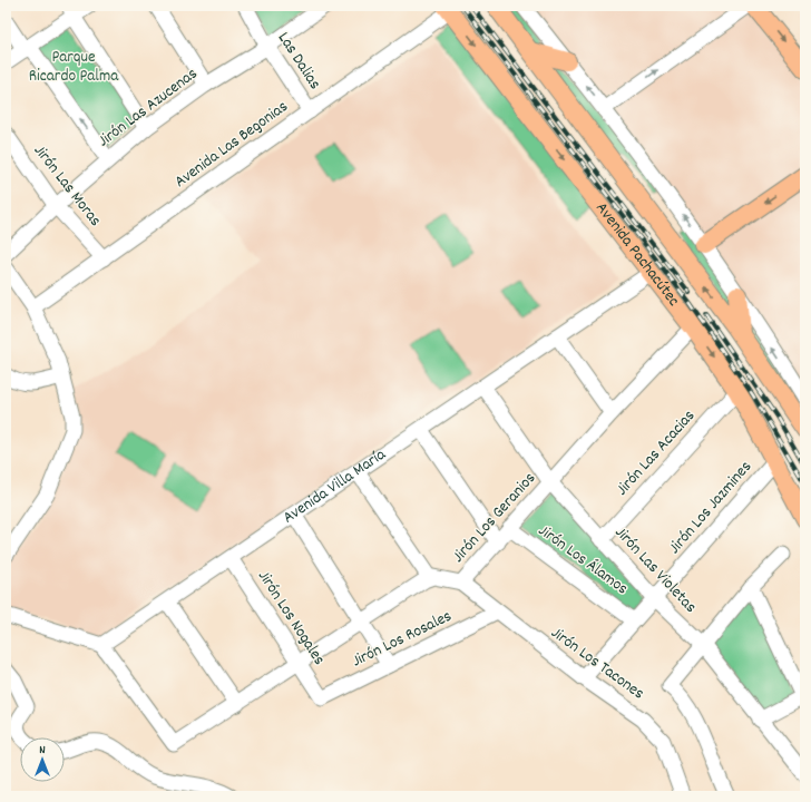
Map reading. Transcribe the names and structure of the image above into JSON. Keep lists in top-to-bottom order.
{
  "streets": {
    "main road": ["Avenida Pachacútec"],
    "street": [
      "Las Dalias",
      "Jirón Las Azucenas",
      "Avenida Las Begonias",
      "Jirón Las Moras",
      "Jirón Las Acacias",
      "Avenida Villa María",
      "Jirón Los Jazmines",
      "Jirón Los Geranios",
      "Jirón Los Álamos",
      "Jirón Las Violetas",
      "Jirón Los Nogales",
      "Jirón Los Rosales",
      "Jirón Los Tacones"
    ]
  },
  "crossings": [
    ["Las Dalias", "Jirón Las Azucenas"],
    ["Las Dalias", "Avenida Las Begonias"],
    ["Jirón Las Azucenas", "Jirón Las Moras"],
    ["Avenida Las Begonias", "Jirón Las Moras"],
    ["Avenida Las Begonias", "Avenida Pachacútec"],
    ["Avenida Pachacútec", "Jirón Las Acacias"],
    ["Avenida Pachacútec", "Avenida Villa María"],
    ["Avenida Pachacútec", "Jirón Los Jazmines"],
    ["Avenida Pachacútec", "Jirón Los Geranios"],
    ["Jirón Las Acacias", "Jirón Las Violetas"],
    ["Avenida Villa María", "Jirón Las Violetas"],
    ["Avenida Villa María", "Jirón Los Nogales"],
    ["Jirón Los Jazmines", "Jirón Los Álamos"],
    ["Jirón Los Jazmines", "Jirón Las Violetas"],
    ["Jirón Los Jazmines", "Jirón Los Tacones"],
    ["Jirón Los Geranios", "Jirón Los Álamos"],
    ["Jirón Los Geranios", "Jirón Las Violetas"],
    ["Jirón Los Geranios", "Jirón Los Tacones"],
    ["Jirón Los Nogales", "Jirón Los Rosales"],
    ["Jirón Los Rosales", "Jirón Los Tacones"]
  ],
  "parks": ["Parque Ricardo Palma"],
  "north": "top"
}
